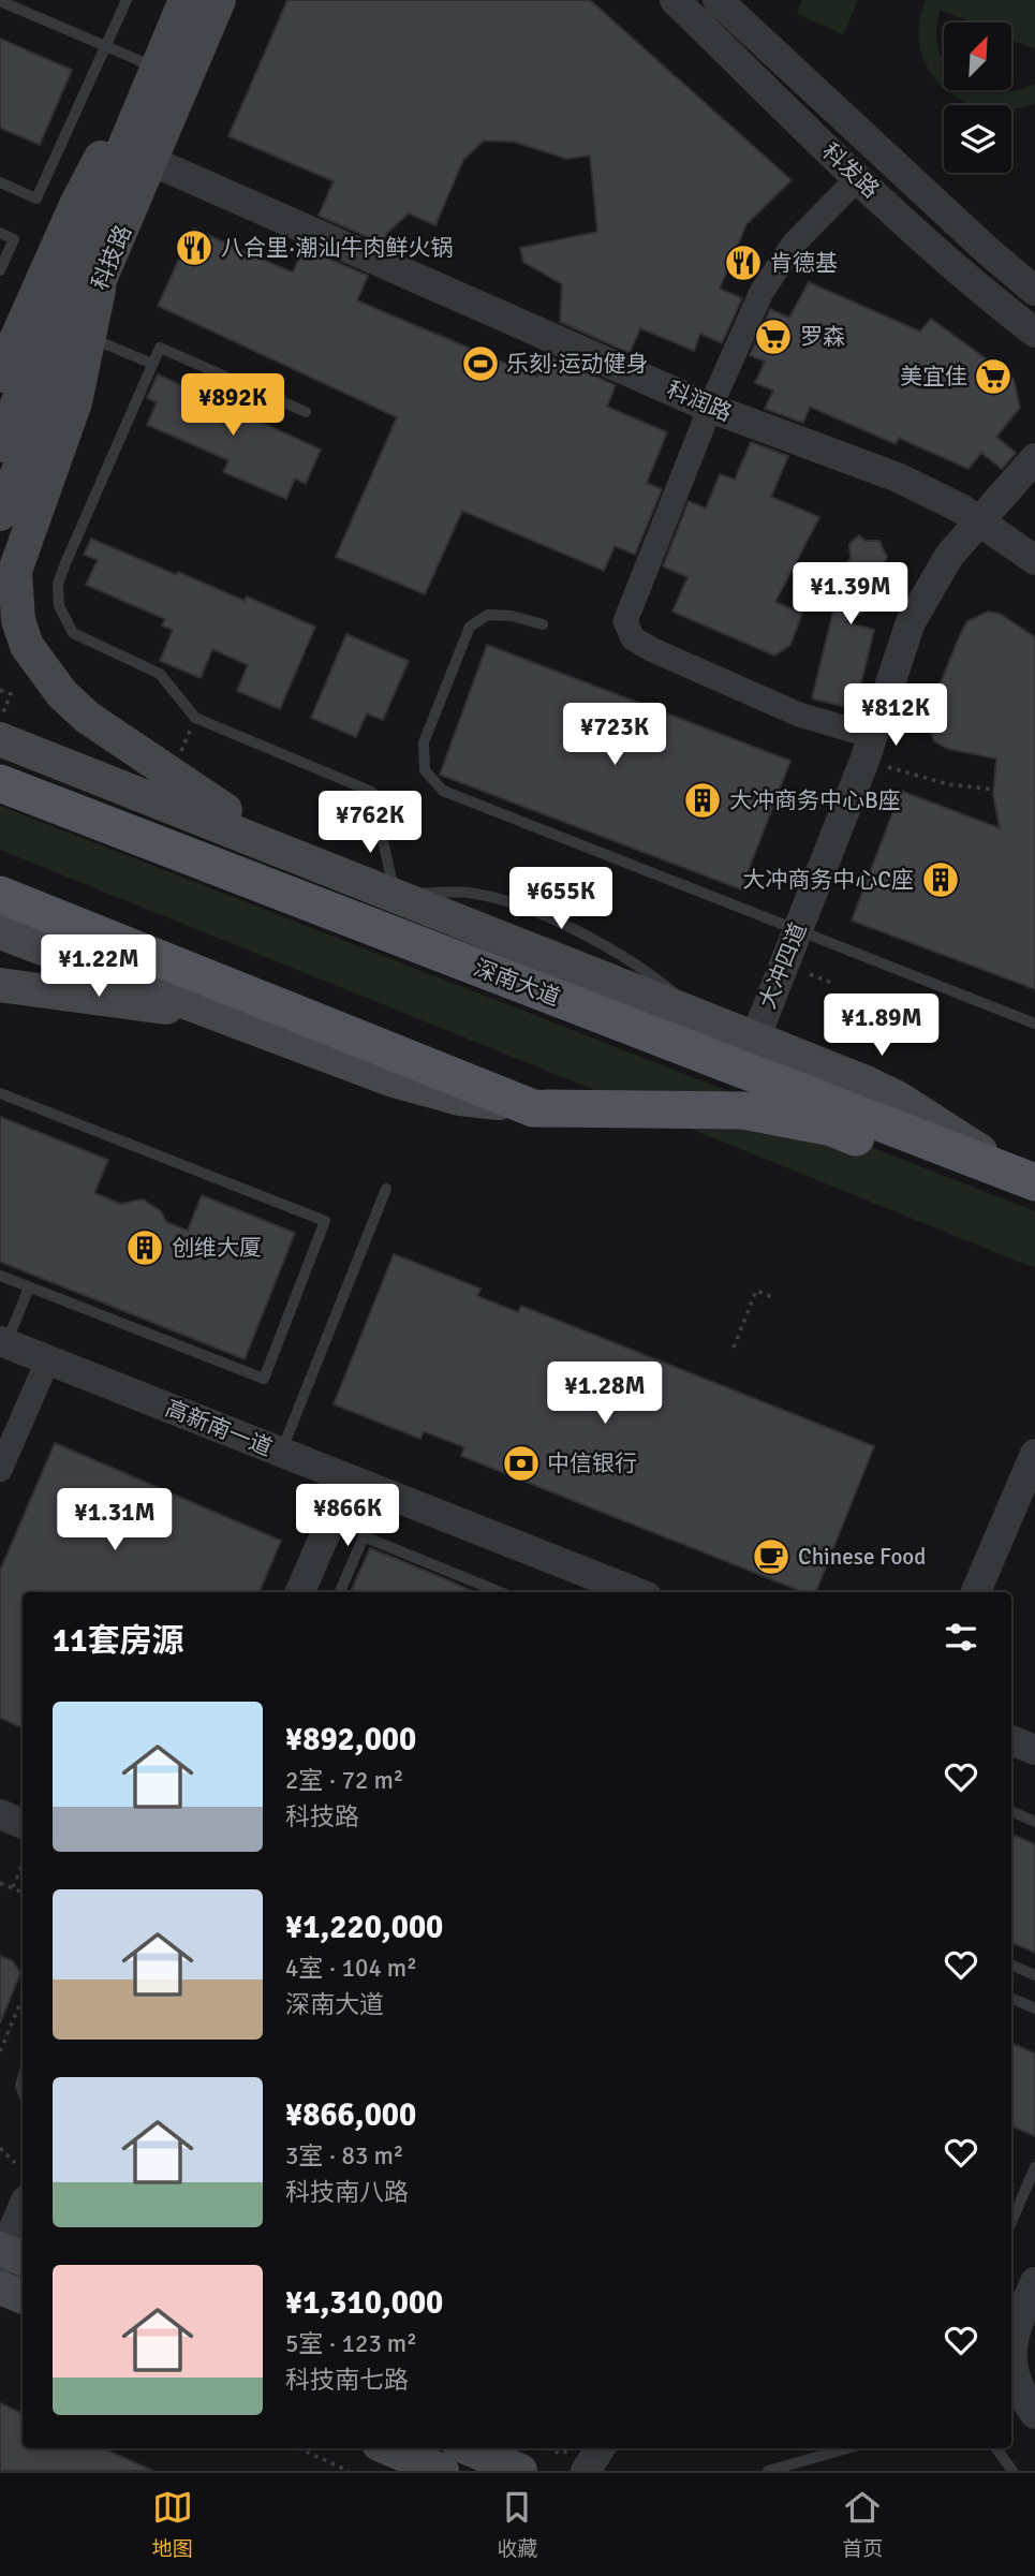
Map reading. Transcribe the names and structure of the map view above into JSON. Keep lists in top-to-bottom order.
{
  "streets": {
    "main road": ["科技路", "深南大道"],
    "street": [
      "科发路",
      "科润路",
      "大冲四道",
      "高新南一道"
    ]
  },
  "crossings": [
    ["科技路", "科润路"],
    ["科润路", "大冲四道"]
  ],
  "places": {
    "restaurant": ["八合里·潮汕牛肉鲜火锅", "肯德基"],
    "supermarket": ["罗森", "美宜佳"],
    "sports": ["乐刻·运动健身"],
    "building": ["大冲商务中心B座", "大冲商务中心C座", "创维大厦"],
    "bank": ["中信银行"],
    "cafe": ["Chinese Food"]
  },
  "north": "top right",
  "page": {
    "price": [
      "¥892K",
      "¥1.39M",
      "¥812K",
      "¥723K",
      "¥762K",
      "¥655K",
      "¥1.22M",
      "¥1.89M",
      "¥1.28M",
      "¥866K",
      "¥1.31M"
    ],
    "heading": "11套房源",
    "list": [
      {
        "name": "¥892,000",
        "note": "2室 · 72 m² · 科技路"
      },
      {
        "name": "¥1,220,000",
        "note": "4室 · 104 m² · 深南大道"
      },
      {
        "name": "¥866,000",
        "note": "3室 · 83 m² · 科技南八路"
      },
      {
        "name": "¥1,310,000",
        "note": "5室 · 123 m² · 科技南七路"
      }
    ],
    "tabs": ["地图", "收藏", "首页"]
  }
}
